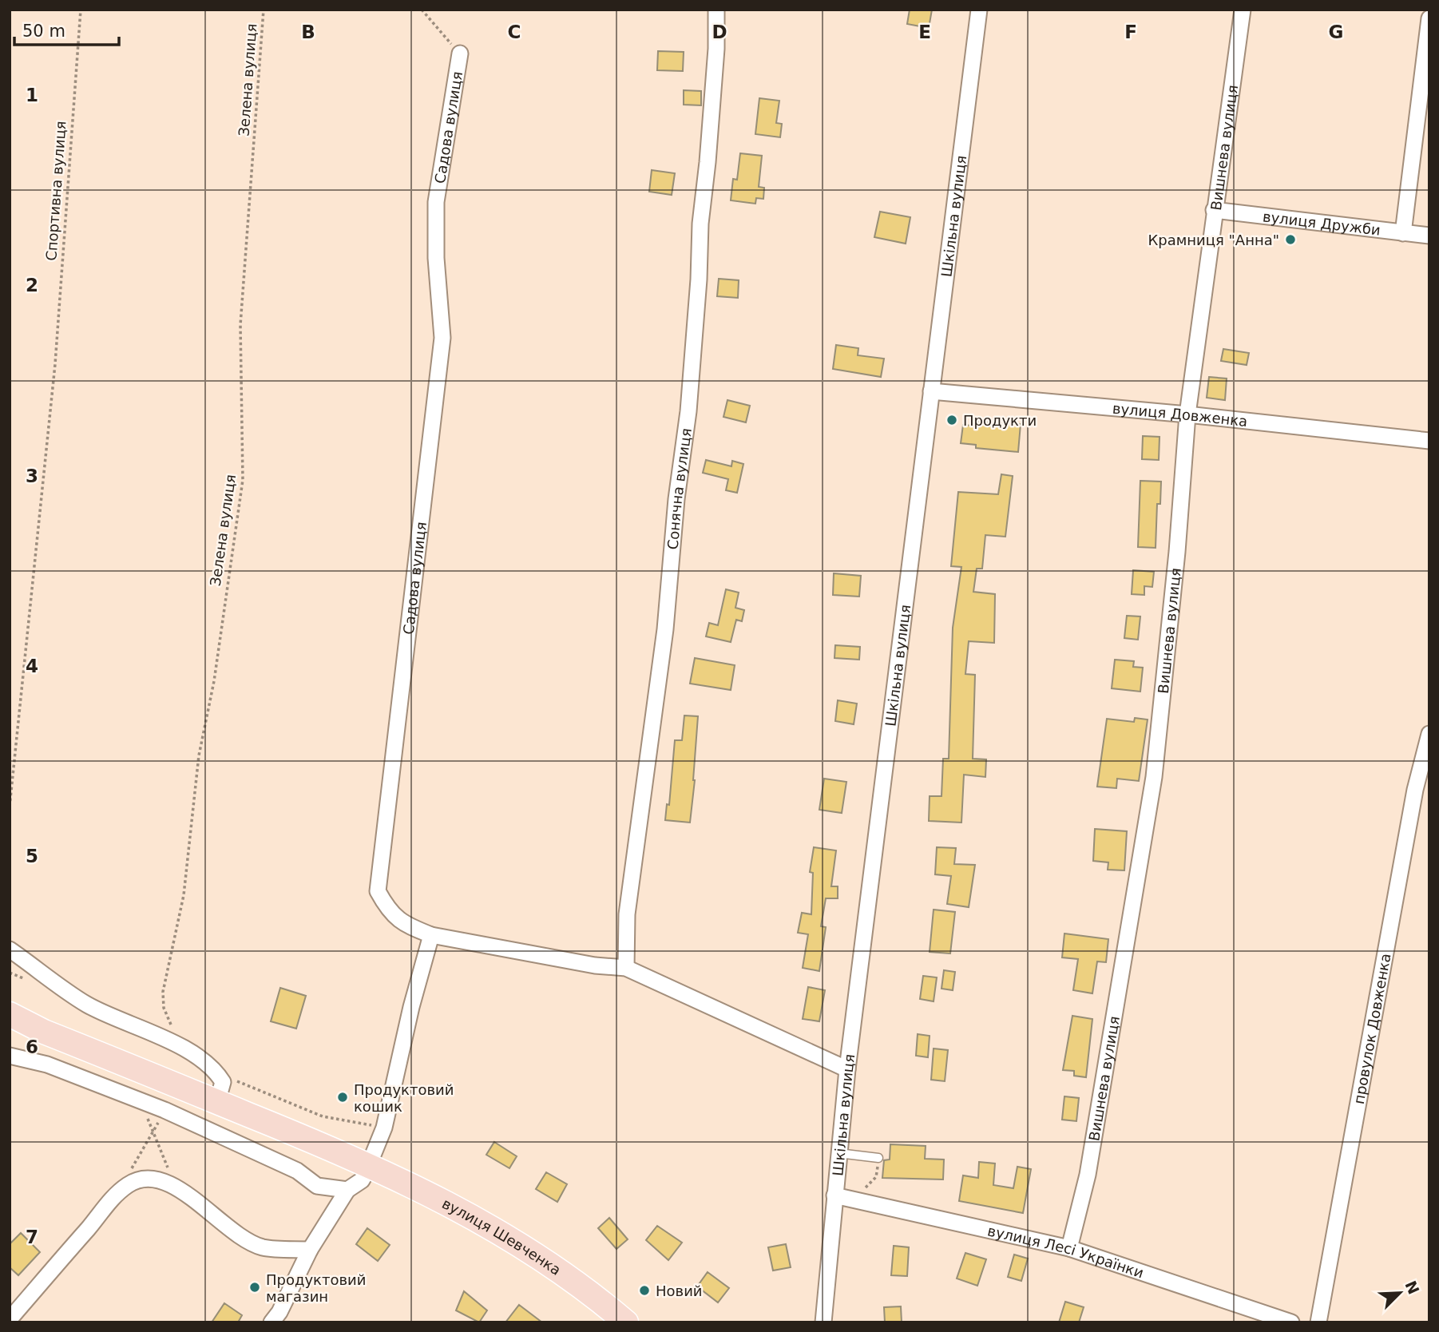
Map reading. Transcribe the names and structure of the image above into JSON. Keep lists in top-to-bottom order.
{
  "streets": {
    "main road": ["вулиця Шевченка"],
    "street": [
      "Садова вулиця",
      "Вишнева вулиця",
      "Шкільна вулиця",
      "вулиця Дружби",
      "вулиця Довженка",
      "Сонячна вулиця",
      "провулок Довженка",
      "вулиця Лесі Українки"
    ],
    "path": ["Зелена вулиця", "Спортивна вулиця"]
  },
  "crossings": [
    ["Садова вулиця", "Сонячна вулиця"],
    ["Вишнева вулиця", "вулиця Дружби"],
    ["Вишнева вулиця", "вулиця Довженка"],
    ["Вишнева вулиця", "вулиця Лесі Українки"],
    ["Шкільна вулиця", "вулиця Довженка"],
    ["Шкільна вулиця", "вулиця Лесі Українки"]
  ],
  "places": [
    "Крамниця \"Анна\"",
    "Продукти",
    "Продуктовий кошик",
    "Продуктовий магазин",
    "Новий"
  ],
  "scale_bar": "50 m",
  "north": "top right",
  "grid": {
    "columns": [
      "B",
      "C",
      "D",
      "E",
      "F",
      "G"
    ],
    "rows": [
      "1",
      "2",
      "3",
      "4",
      "5",
      "6",
      "7"
    ]
  }
}
